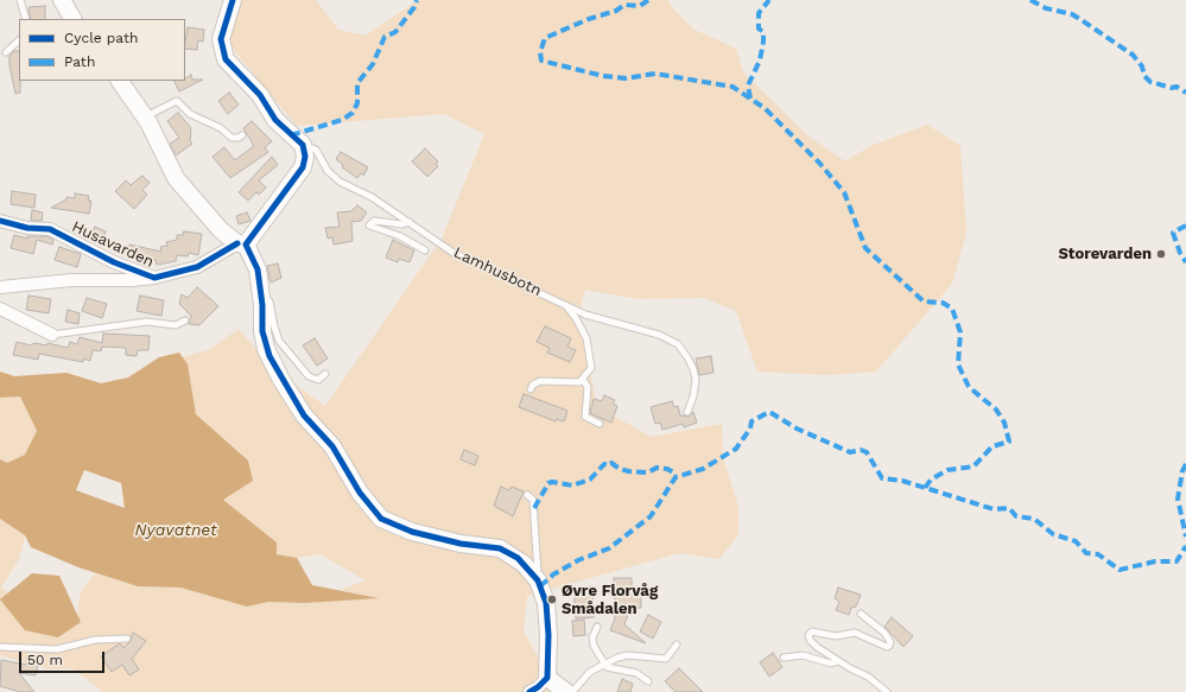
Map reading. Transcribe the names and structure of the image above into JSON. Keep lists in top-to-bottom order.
{
  "streets": {
    "street": ["Husavarden"],
    "lane": ["Lamhusbotn"]
  },
  "water": ["Nyavatnet"],
  "places": ["Storevarden", "Øvre Florvåg Smådalen"],
  "legend": ["Cycle path", "Path"],
  "scale_bar": "50 m"
}
